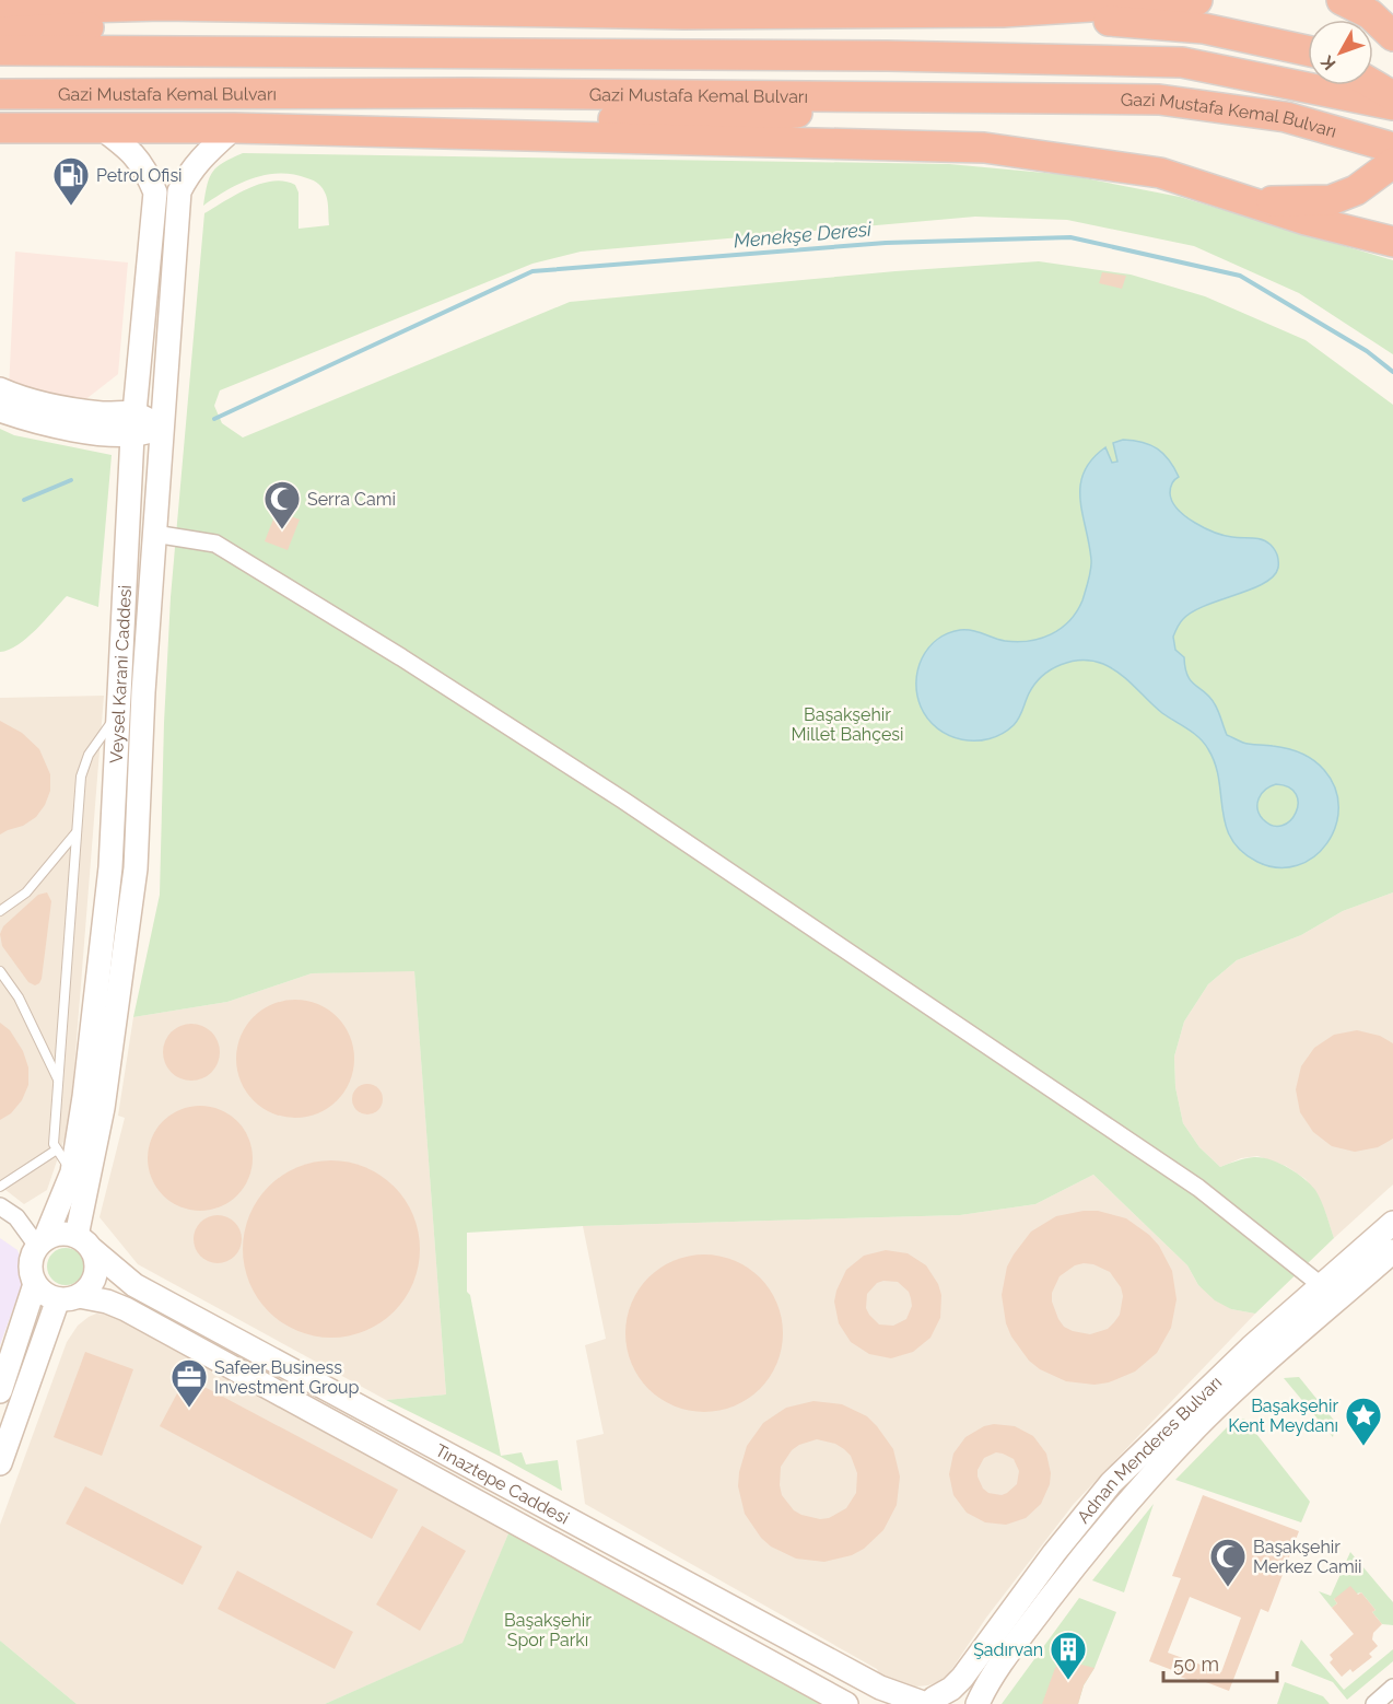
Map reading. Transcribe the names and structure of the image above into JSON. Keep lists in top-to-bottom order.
{
  "streets": {
    "highway": ["Gazi Mustafa Kemal Bulvarı"],
    "street": ["Veysel Karani Caddesi", "Adnan Menderes Bulvarı", "Tınaztepe Caddesi"]
  },
  "crossings": [
    ["Veysel Karani Caddesi", "Tınaztepe Caddesi"],
    ["Adnan Menderes Bulvarı", "Tınaztepe Caddesi"]
  ],
  "water": ["Menekşe Deresi"],
  "parks": ["Başakşehir Millet Bahçesi", "Başakşehir Spor Parkı"],
  "places": {
    "fuel station": ["Petrol Ofisi"],
    "mosque": ["Serra Cami", "Başakşehir Merkez Camii"],
    "office": ["Safeer Business Investment Group"],
    "place": ["Başakşehir Kent Meydanı"],
    "building": ["Şadırvan"]
  },
  "scale_bar": "50 m",
  "north": "bottom left"
}
